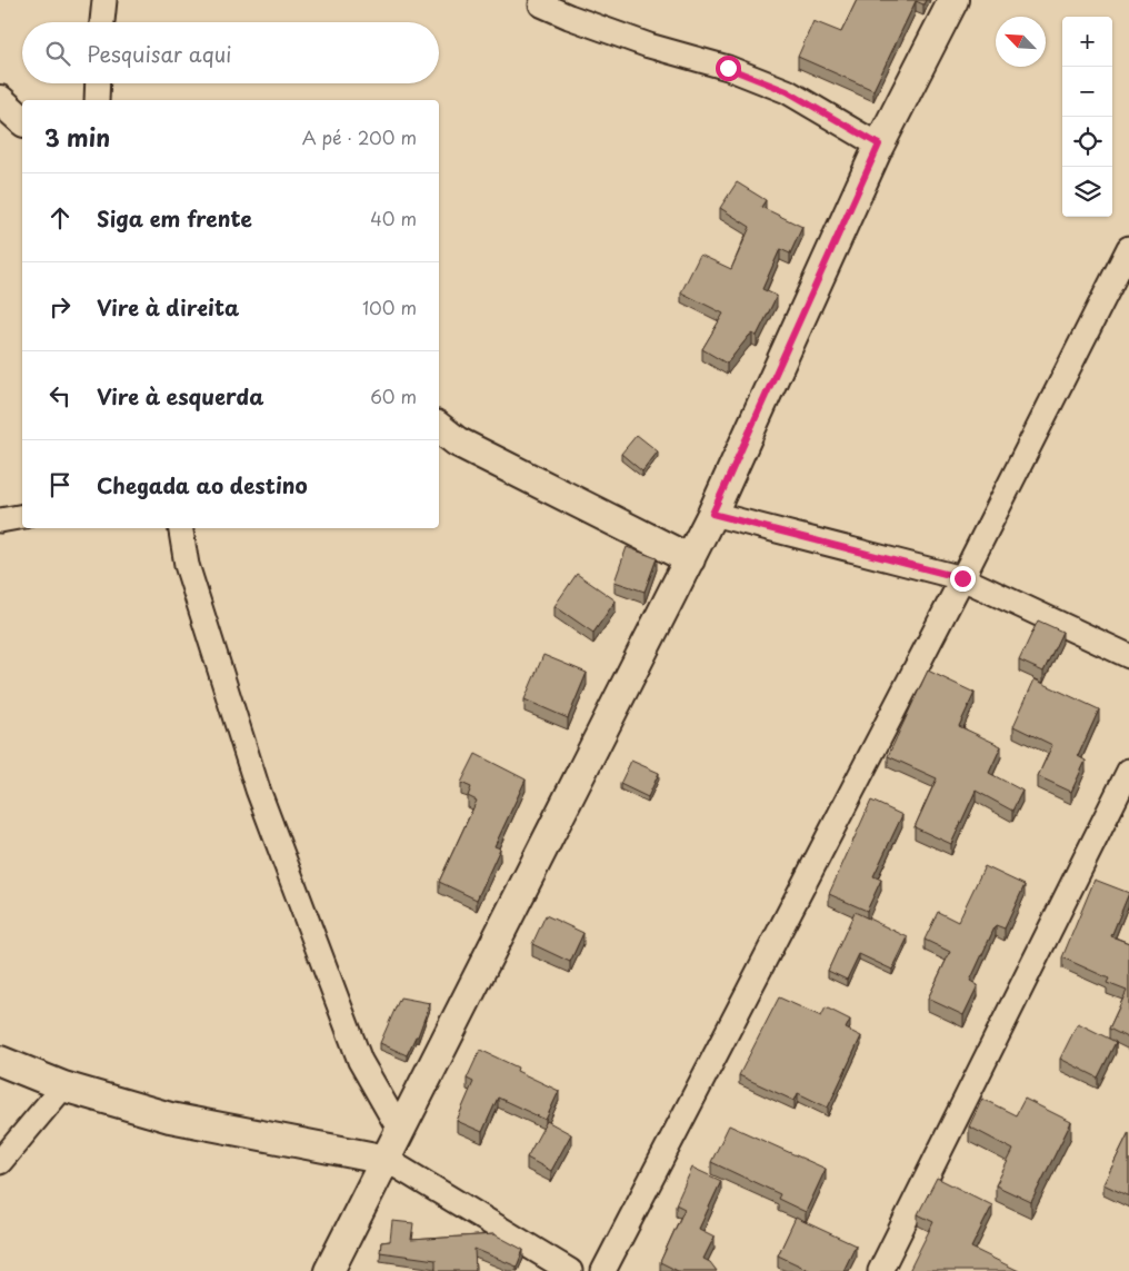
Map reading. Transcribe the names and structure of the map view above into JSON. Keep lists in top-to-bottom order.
{
  "north": "top left",
  "page": {
    "map_buttons": ["+", "−"],
    "search": "Pesquisar aqui",
    "heading": ["3 min", "A pé · 200 m"],
    "list": [
      ["Siga em frente", "40 m"],
      ["Vire à direita", "100 m"],
      ["Vire à esquerda", "60 m"],
      "Chegada ao destino"
    ]
  }
}
